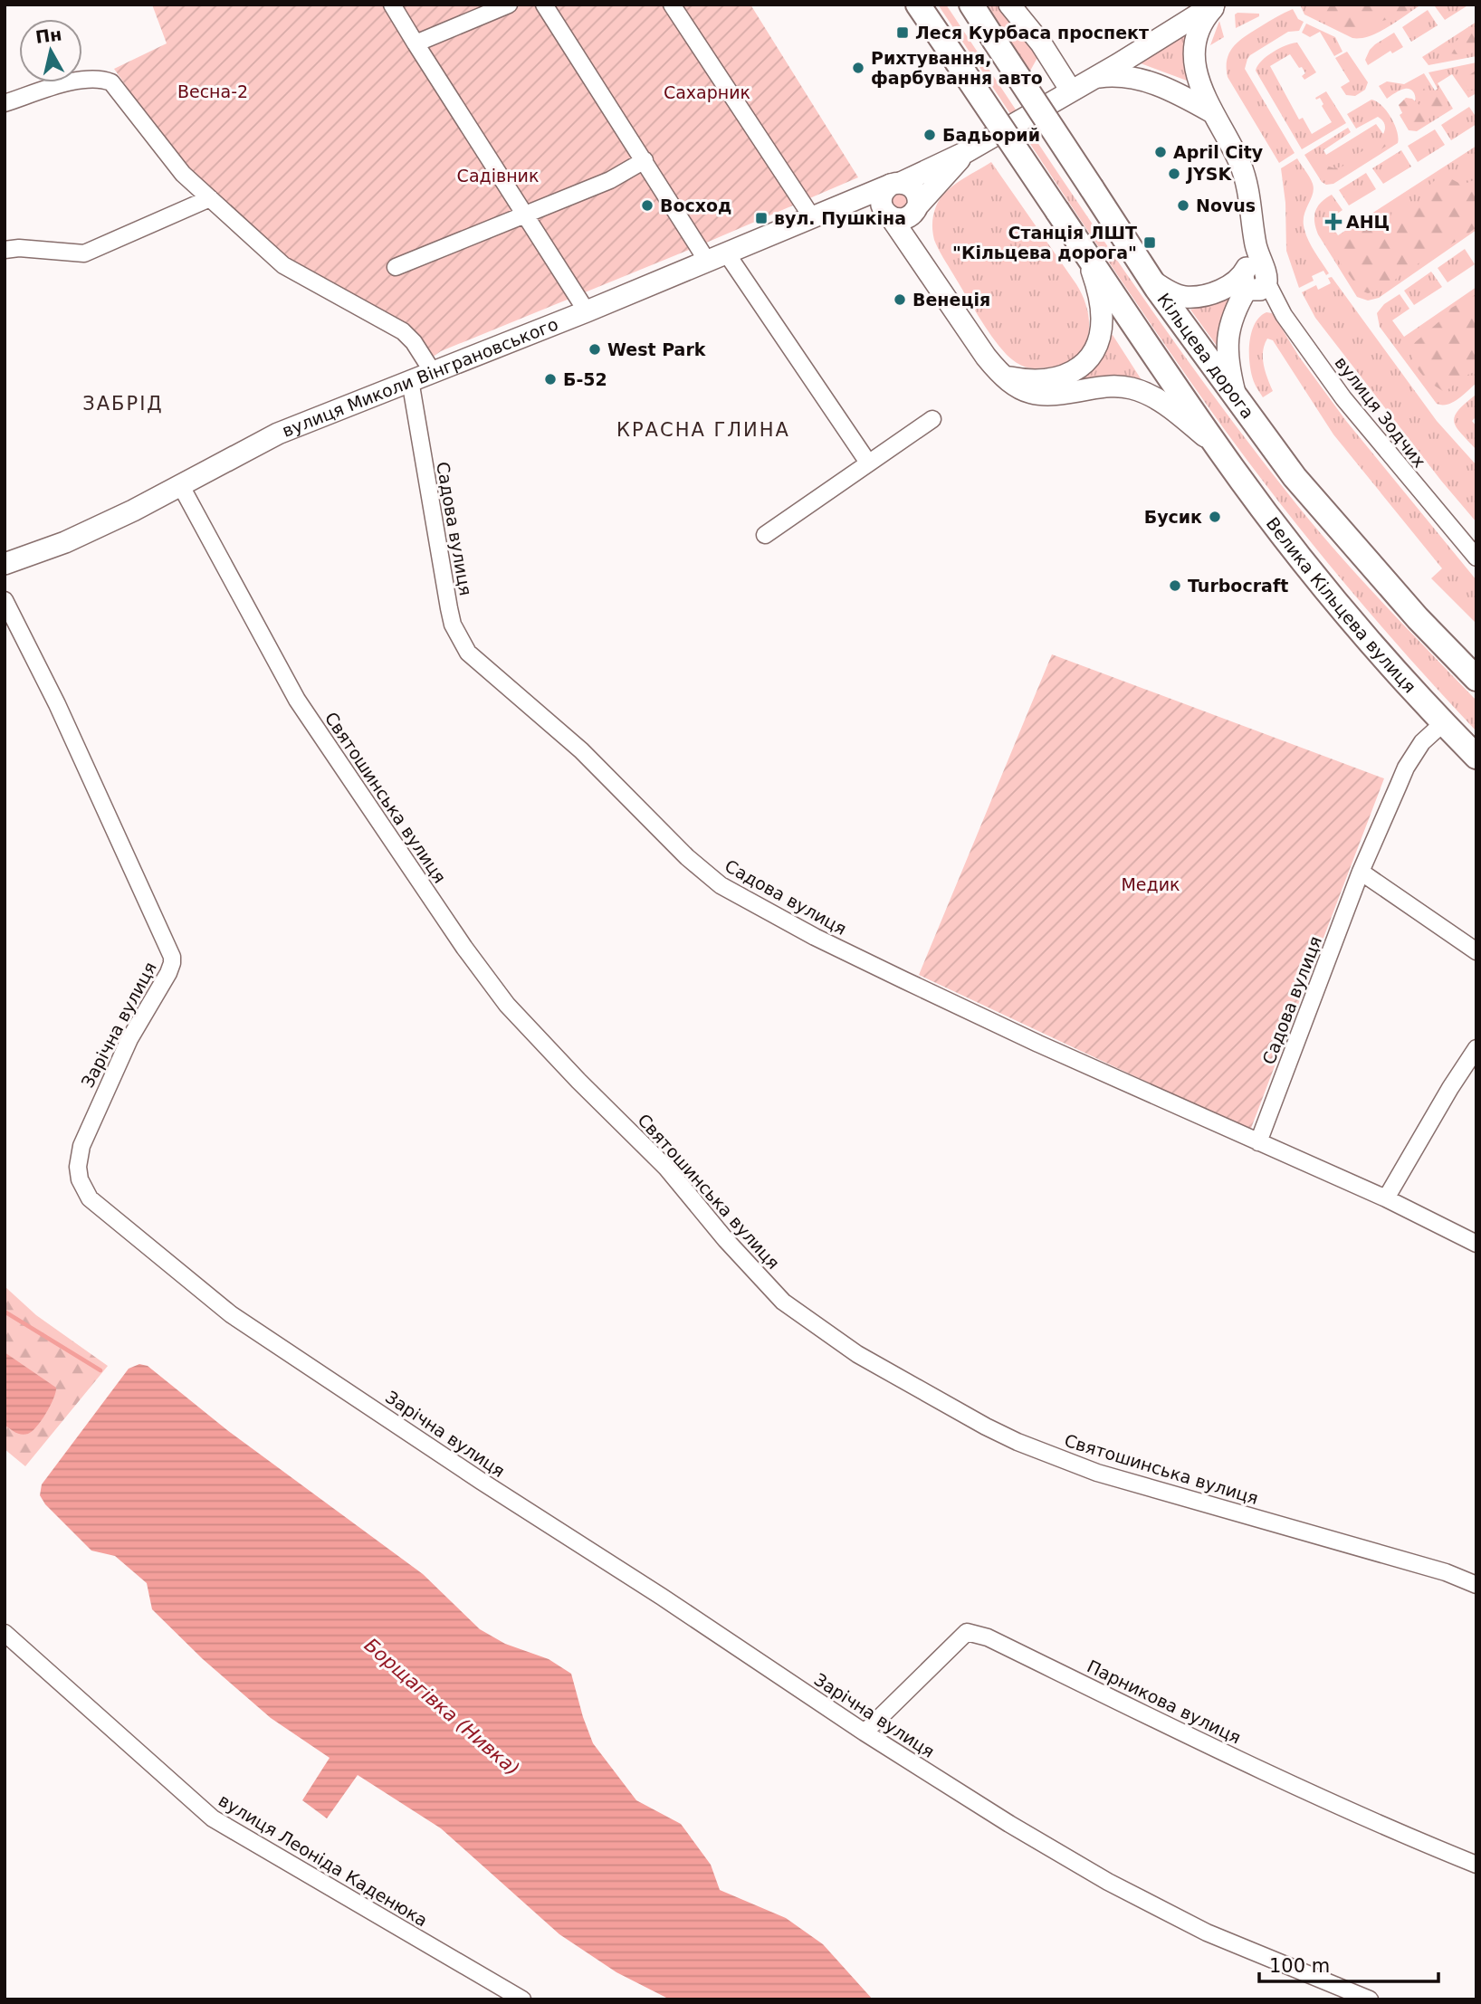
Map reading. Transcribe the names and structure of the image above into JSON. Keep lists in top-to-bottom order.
{
  "streets": {
    "highway": ["Кільцева дорога", "Велика Кільцева вулиця"],
    "main road": ["вулиця Миколи Вінграновського"],
    "street": [
      "вулиця Зодчих",
      "Садова вулиця",
      "Святошинська вулиця",
      "Зарічна вулиця",
      "Парникова вулиця",
      "вулиця Леоніда Каденюка"
    ]
  },
  "crossings": [
    ["вулиця Миколи Вінграновського", "Садова вулиця"],
    ["вулиця Миколи Вінграновського", "Святошинська вулиця"],
    ["Садова вулиця", "Велика Кільцева вулиця"],
    ["Зарічна вулиця", "Парникова вулиця"]
  ],
  "districts": ["ЗАБРІД", "КРАСНА ГЛИНА"],
  "water": ["Борщагівка (Нивка)"],
  "parks": [
    "Весна-2",
    "Сахарник",
    "Садівник",
    "Медик"
  ],
  "places": {
    "transit": ["Леся Курбаса проспект", "вул. Пушкіна", "Станція ЛШТ \"Кільцева дорога\""],
    "other": [
      "Рихтування, фарбування авто",
      "Бадьорий",
      "April City",
      "JYSK",
      "Восход",
      "Novus",
      "Венеція",
      "West Park",
      "Б-52",
      "Бусик",
      "Turbocraft"
    ],
    "health": ["АНЦ"]
  },
  "scale_bar": "100 m",
  "north": "top"
}
